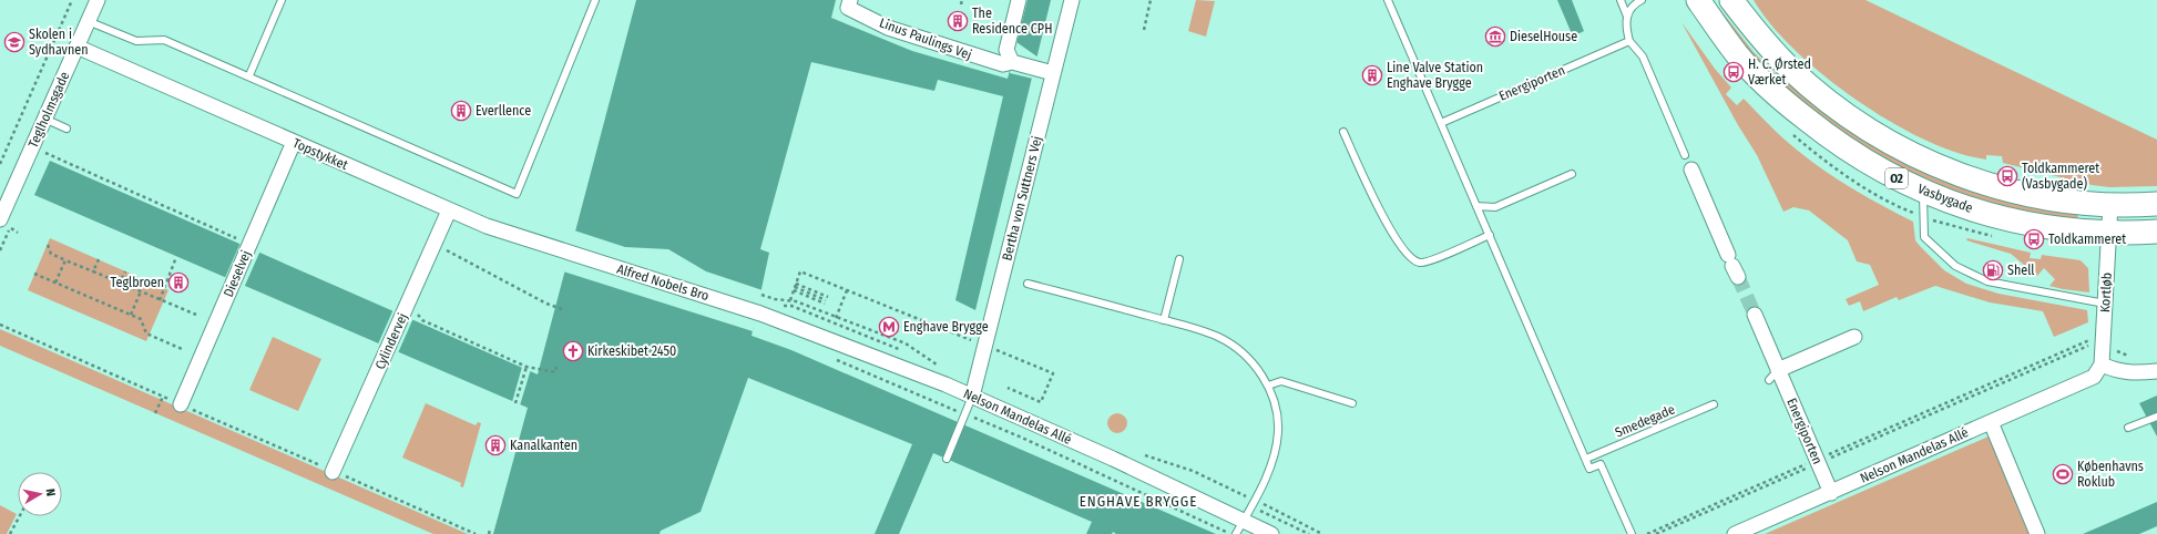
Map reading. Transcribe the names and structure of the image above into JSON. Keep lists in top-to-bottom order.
{
  "streets": {
    "main road": ["O2", "Vasbygade"],
    "street": [
      "Linus Paulings Vej",
      "Energiporten",
      "Teglholmsgade",
      "Topstykket",
      "Bertha von Suttners Vej",
      "Dieselvej",
      "Alfred Nobels Bro",
      "Kortløb",
      "Cylindervej",
      "Nelson Mandelas Allé"
    ],
    "lane": ["Smedegade"]
  },
  "crossings": [
    ["Linus Paulings Vej", "Bertha von Suttners Vej"],
    ["Energiporten", "Nelson Mandelas Allé"],
    ["Teglholmsgade", "Topstykket"],
    ["Topstykket", "Dieselvej"],
    ["Topstykket", "Alfred Nobels Bro"],
    ["Topstykket", "Cylindervej"],
    ["Bertha von Suttners Vej", "Nelson Mandelas Allé"],
    ["Vasbygade", "Kortløb"],
    ["Alfred Nobels Bro", "Nelson Mandelas Allé"],
    ["Kortløb", "Nelson Mandelas Allé"]
  ],
  "districts": ["ENGHAVE BRYGGE"],
  "places": {
    "building": [
      "The Residence CPH",
      "Line Valve Station Enghave Brygge",
      "Everllence",
      "Teglbroen",
      "Kanalkanten"
    ],
    "museum": ["DieselHouse"],
    "school or university": ["Skolen i Sydhavnen"],
    "bus stop": ["H. C. Ørsted Værket", "Toldkammeret (Vasbygade)", "Toldkammeret"],
    "fuel station": ["Shell"],
    "metro station": ["Enghave Brygge"],
    "church": ["Kirkeskibet 2450"],
    "sports": ["Københavns Roklub"]
  },
  "north": "right"
}
